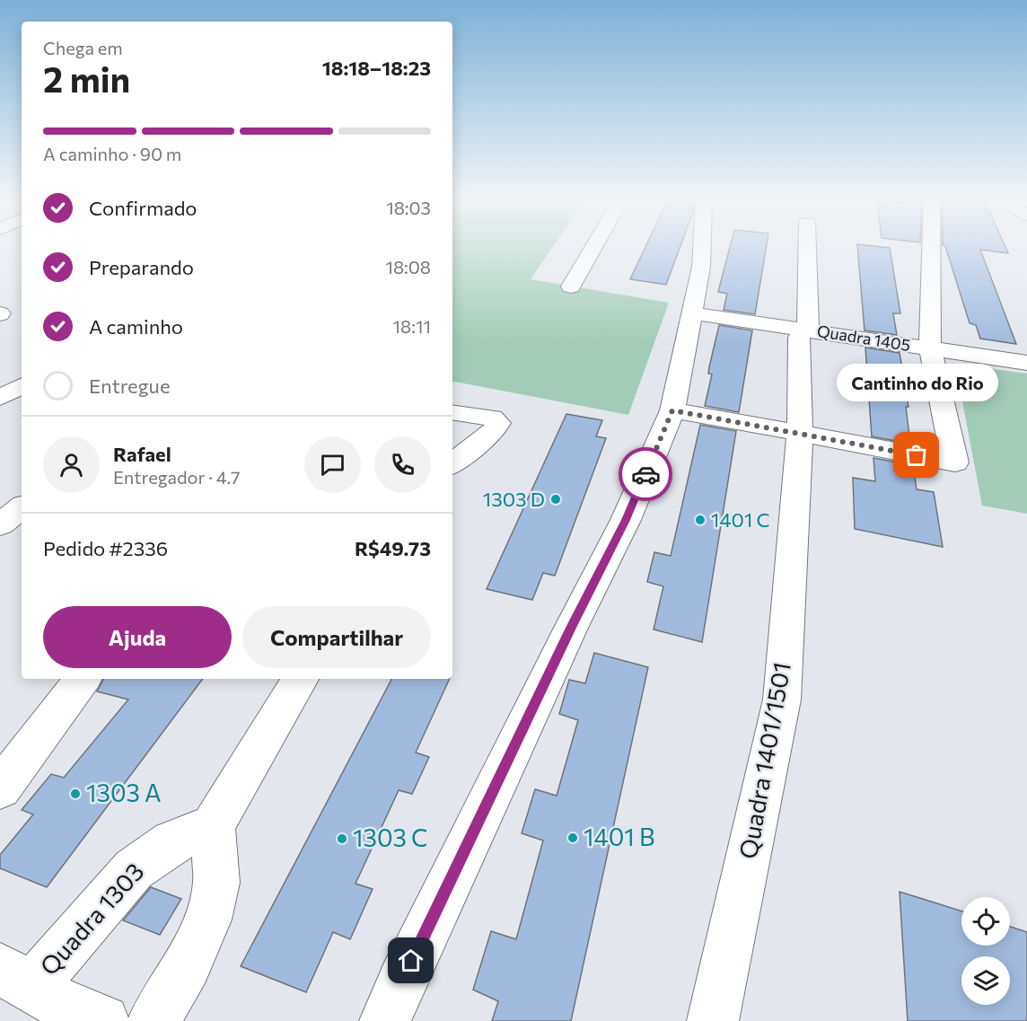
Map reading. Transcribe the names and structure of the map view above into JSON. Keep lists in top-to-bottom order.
{
  "streets": {
    "street": ["Quadra 1405", "Quadra 1401/1501", "Quadra 1303"]
  },
  "crossings": [
    ["Quadra 1405", "Quadra 1401/1501"]
  ],
  "places": [
    "Cantinho do Rio",
    "1303 D",
    "1401 C",
    "1303 A",
    "1401 B",
    "1303 C"
  ],
  "page": {
    "heading": ["2 min", "Chega em", "18:18–18:23"],
    "panel": [
      "Rafael",
      "Entregador · 4.7",
      "Pedido #2336",
      "R$49.73"
    ],
    "bar": "A caminho · 90 m",
    "list": [
      ["Confirmado", "18:03"],
      ["Preparando", "18:08"],
      ["A caminho", "18:11"],
      "Entregue"
    ],
    "bubble": "Cantinho do Rio",
    "buttons": ["Ajuda", "Compartilhar"]
  }
}
